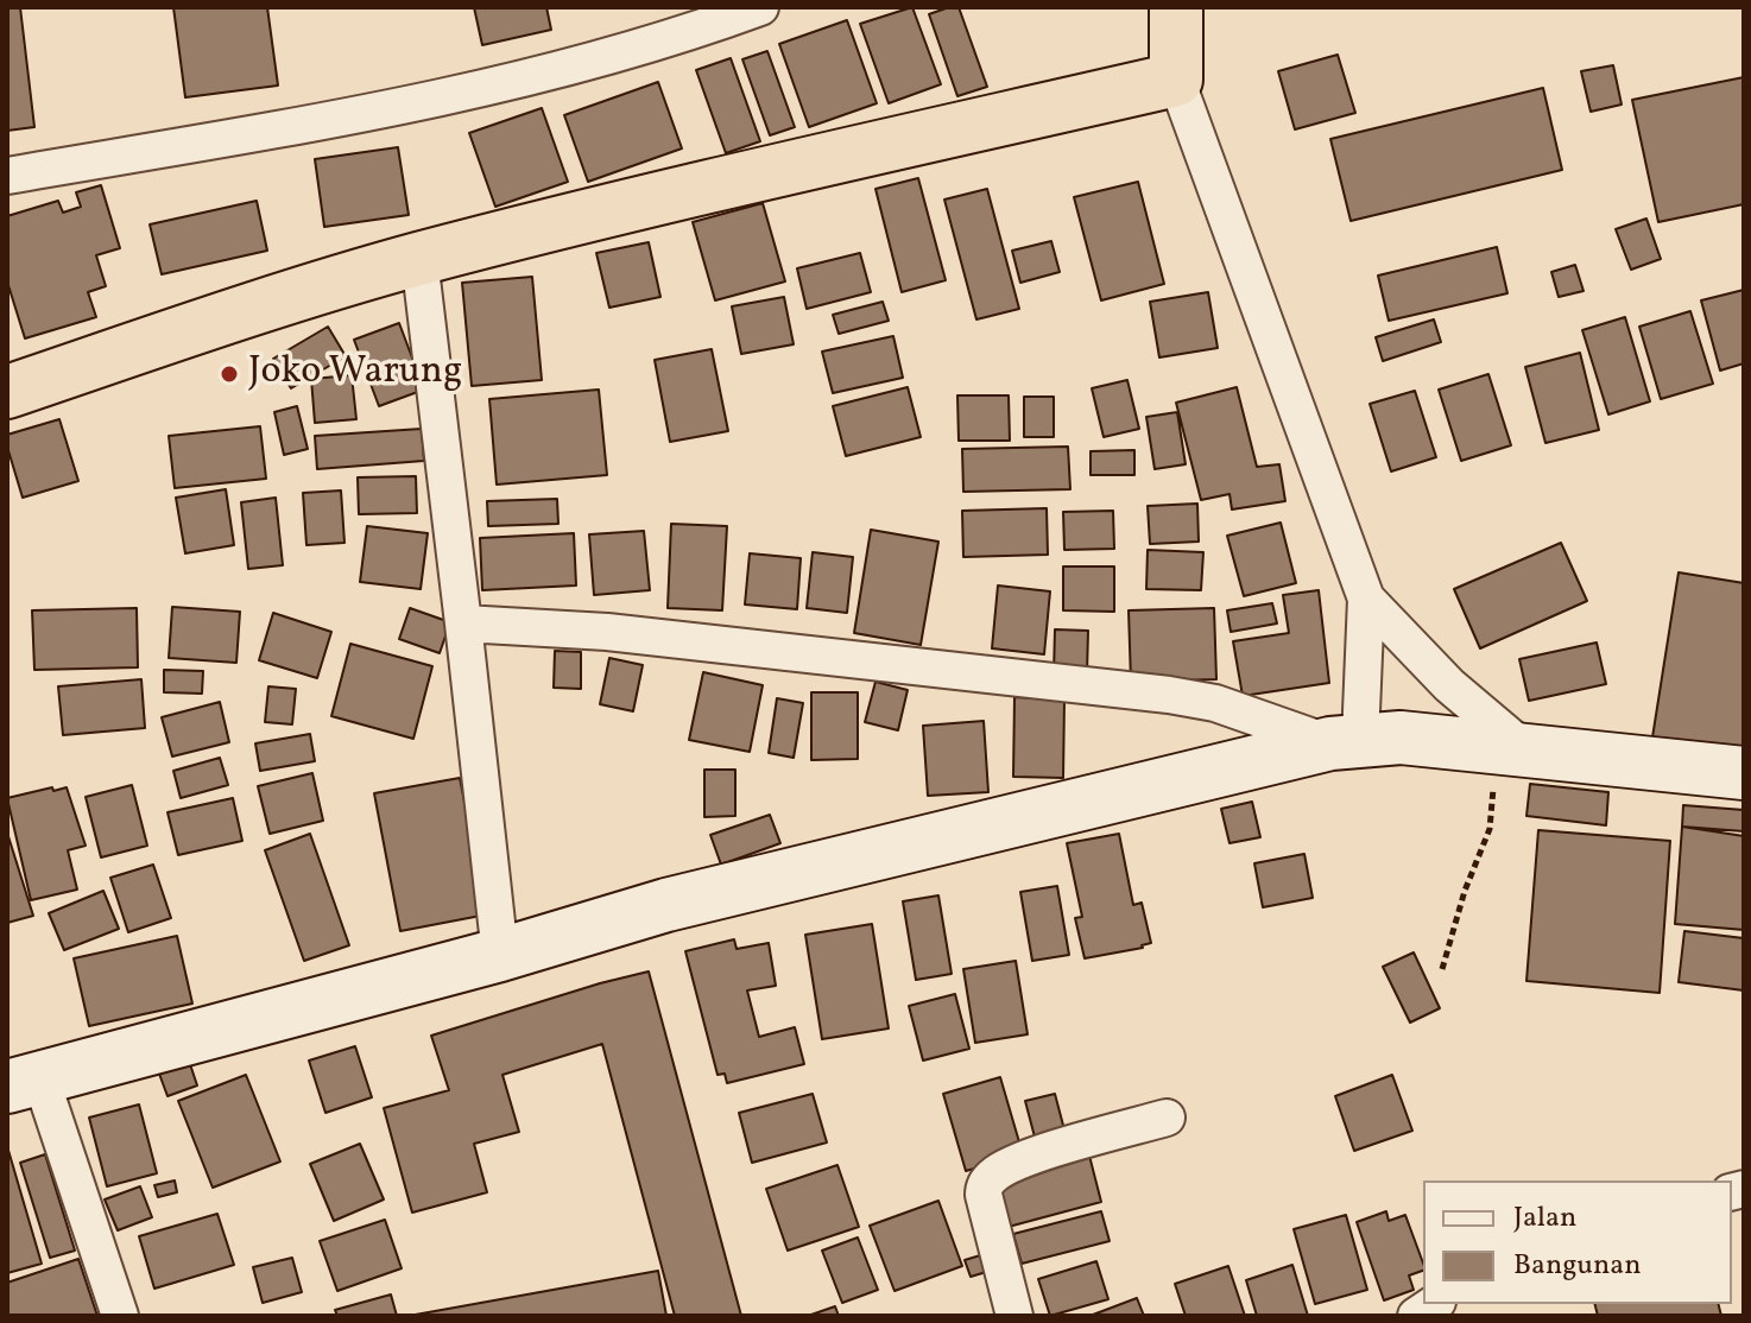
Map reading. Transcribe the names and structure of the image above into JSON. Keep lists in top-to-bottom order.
{
  "places": ["Joko Warung"],
  "legend": ["Jalan", "Bangunan"]
}
